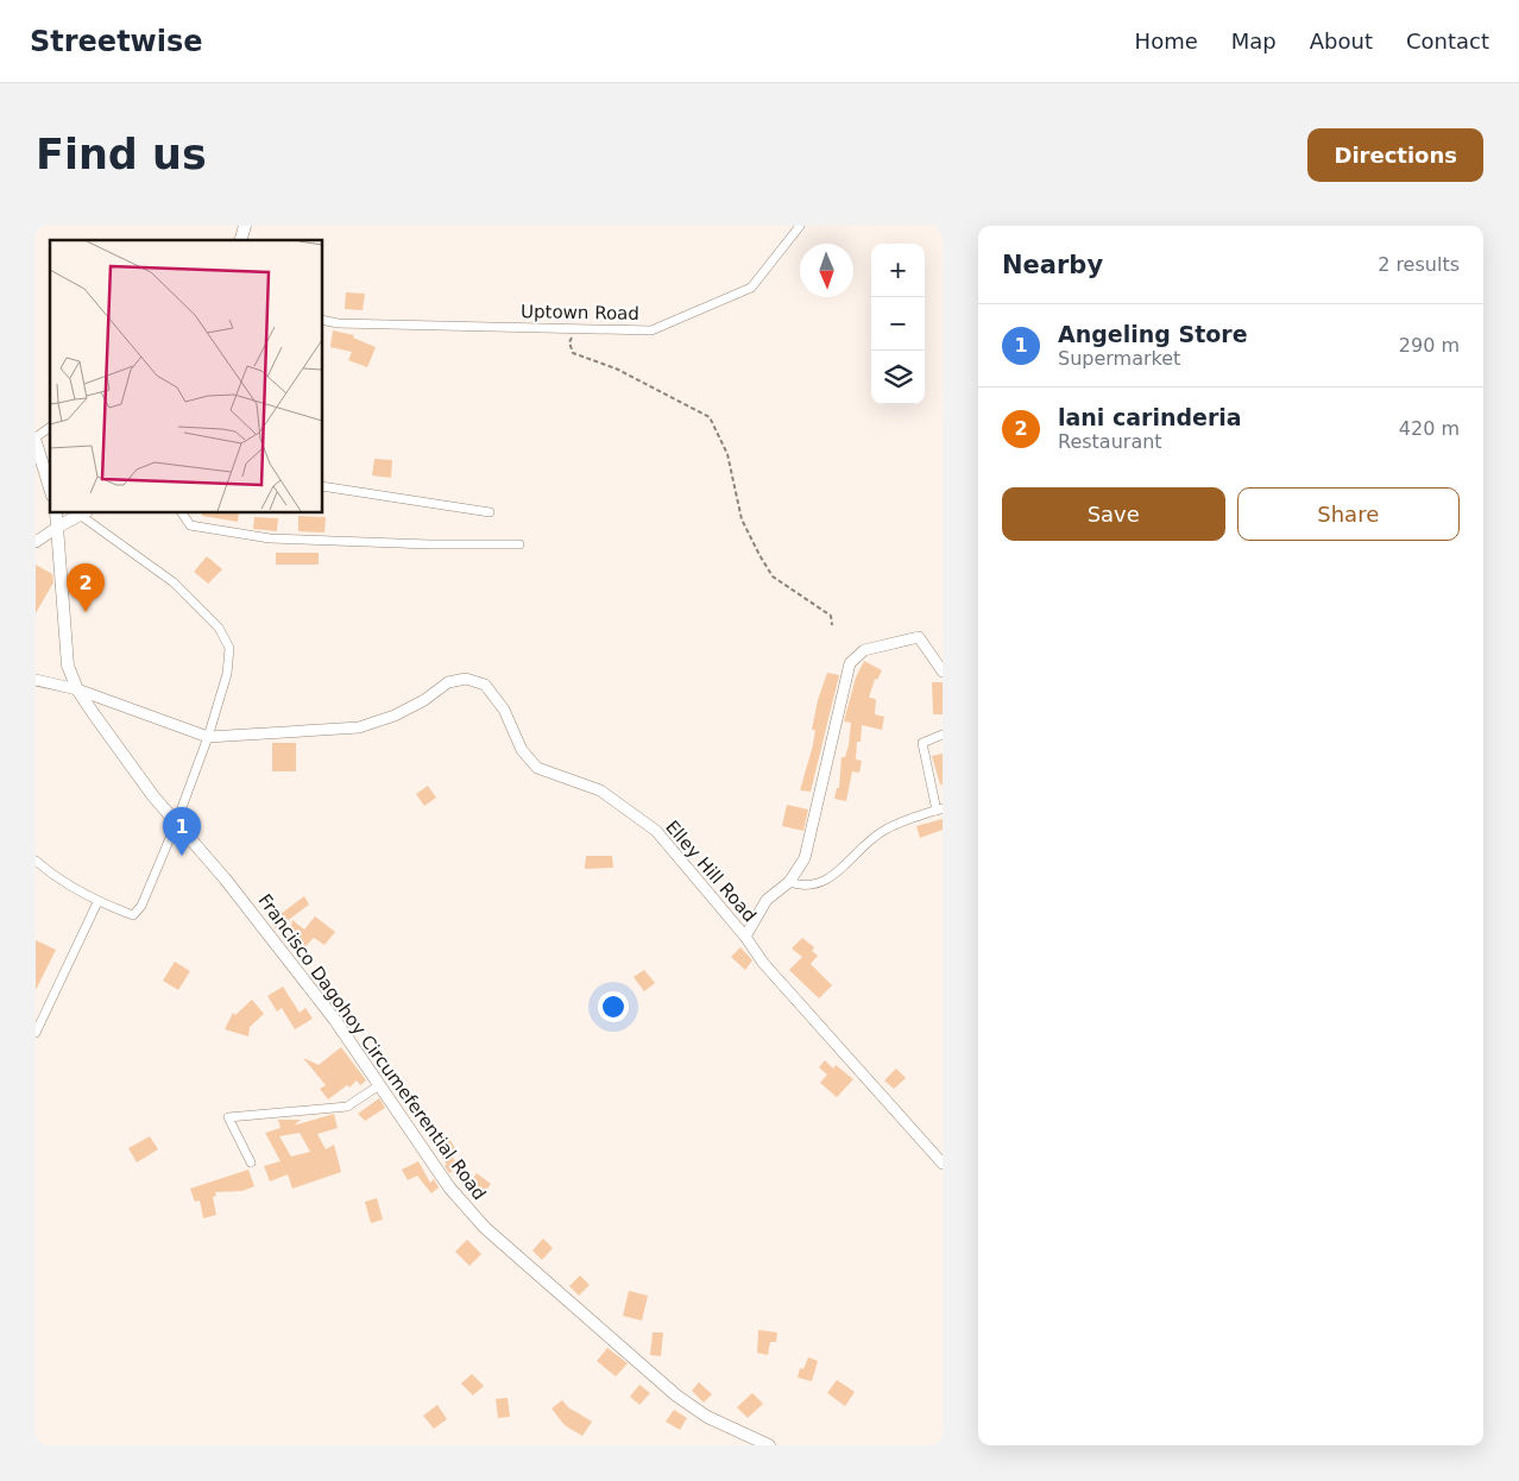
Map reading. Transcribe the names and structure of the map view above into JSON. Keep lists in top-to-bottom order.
{
  "streets": {
    "main road": ["Francisco Dagohoy Circumeferential Road"],
    "street": ["Uptown Road", "Elley Hill Road"]
  },
  "crossings": [
    ["Elley Hill Road", "Francisco Dagohoy Circumeferential Road"]
  ],
  "north": "bottom",
  "page": {
    "header": "Streetwise",
    "nav": [
      "Home",
      "Map",
      "About",
      "Contact"
    ],
    "buttons": [
      "Directions",
      ["Save", "Share"]
    ],
    "title": "Find us",
    "heading": ["Nearby", "2 results"],
    "map_buttons": ["+", "−"],
    "list": [
      {
        "mark": "1",
        "name": "Angeling Store",
        "note": "Supermarket",
        "value": "290 m"
      },
      {
        "mark": "2",
        "name": "lani carinderia",
        "note": "Restaurant",
        "value": "420 m"
      }
    ],
    "pins": ["2", "1"]
  }
}
